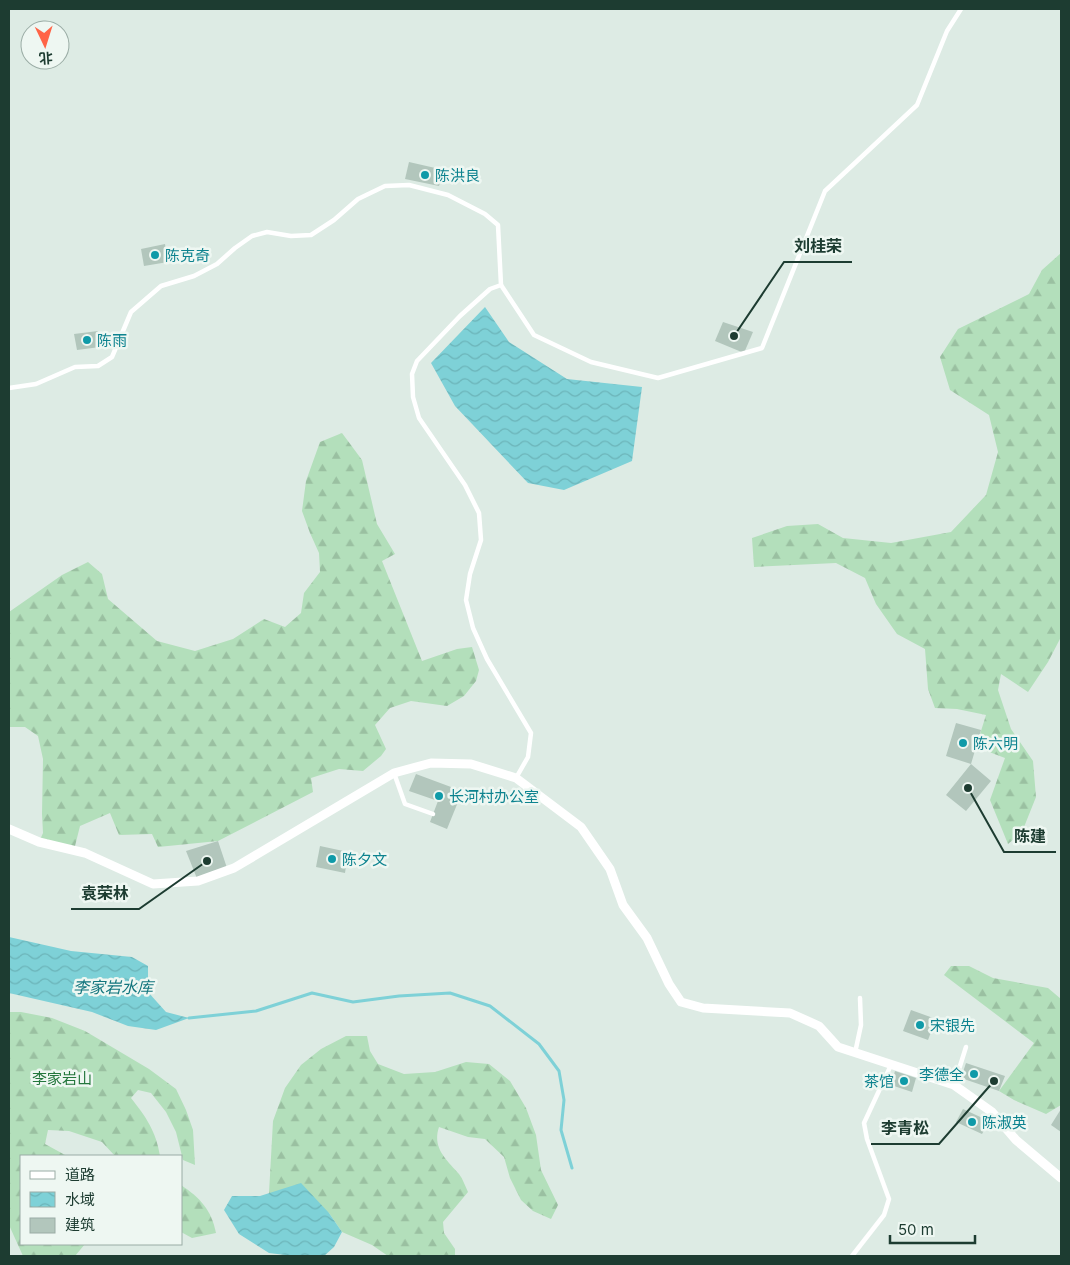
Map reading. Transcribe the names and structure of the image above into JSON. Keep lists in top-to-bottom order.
{
  "water": ["李家岩水库"],
  "parks": ["李家岩山"],
  "places": [
    "陈洪良",
    "陈克奇",
    "刘桂荣",
    "陈雨",
    "陈六明",
    "陈建",
    "长河村办公室",
    "陈夕文",
    "袁荣林",
    "宋银先",
    "李德全",
    "茶馆",
    "李青松",
    "陈淑英"
  ],
  "legend": ["道路", "水域", "建筑"],
  "scale_bar": "50 m",
  "north": "bottom"
}
